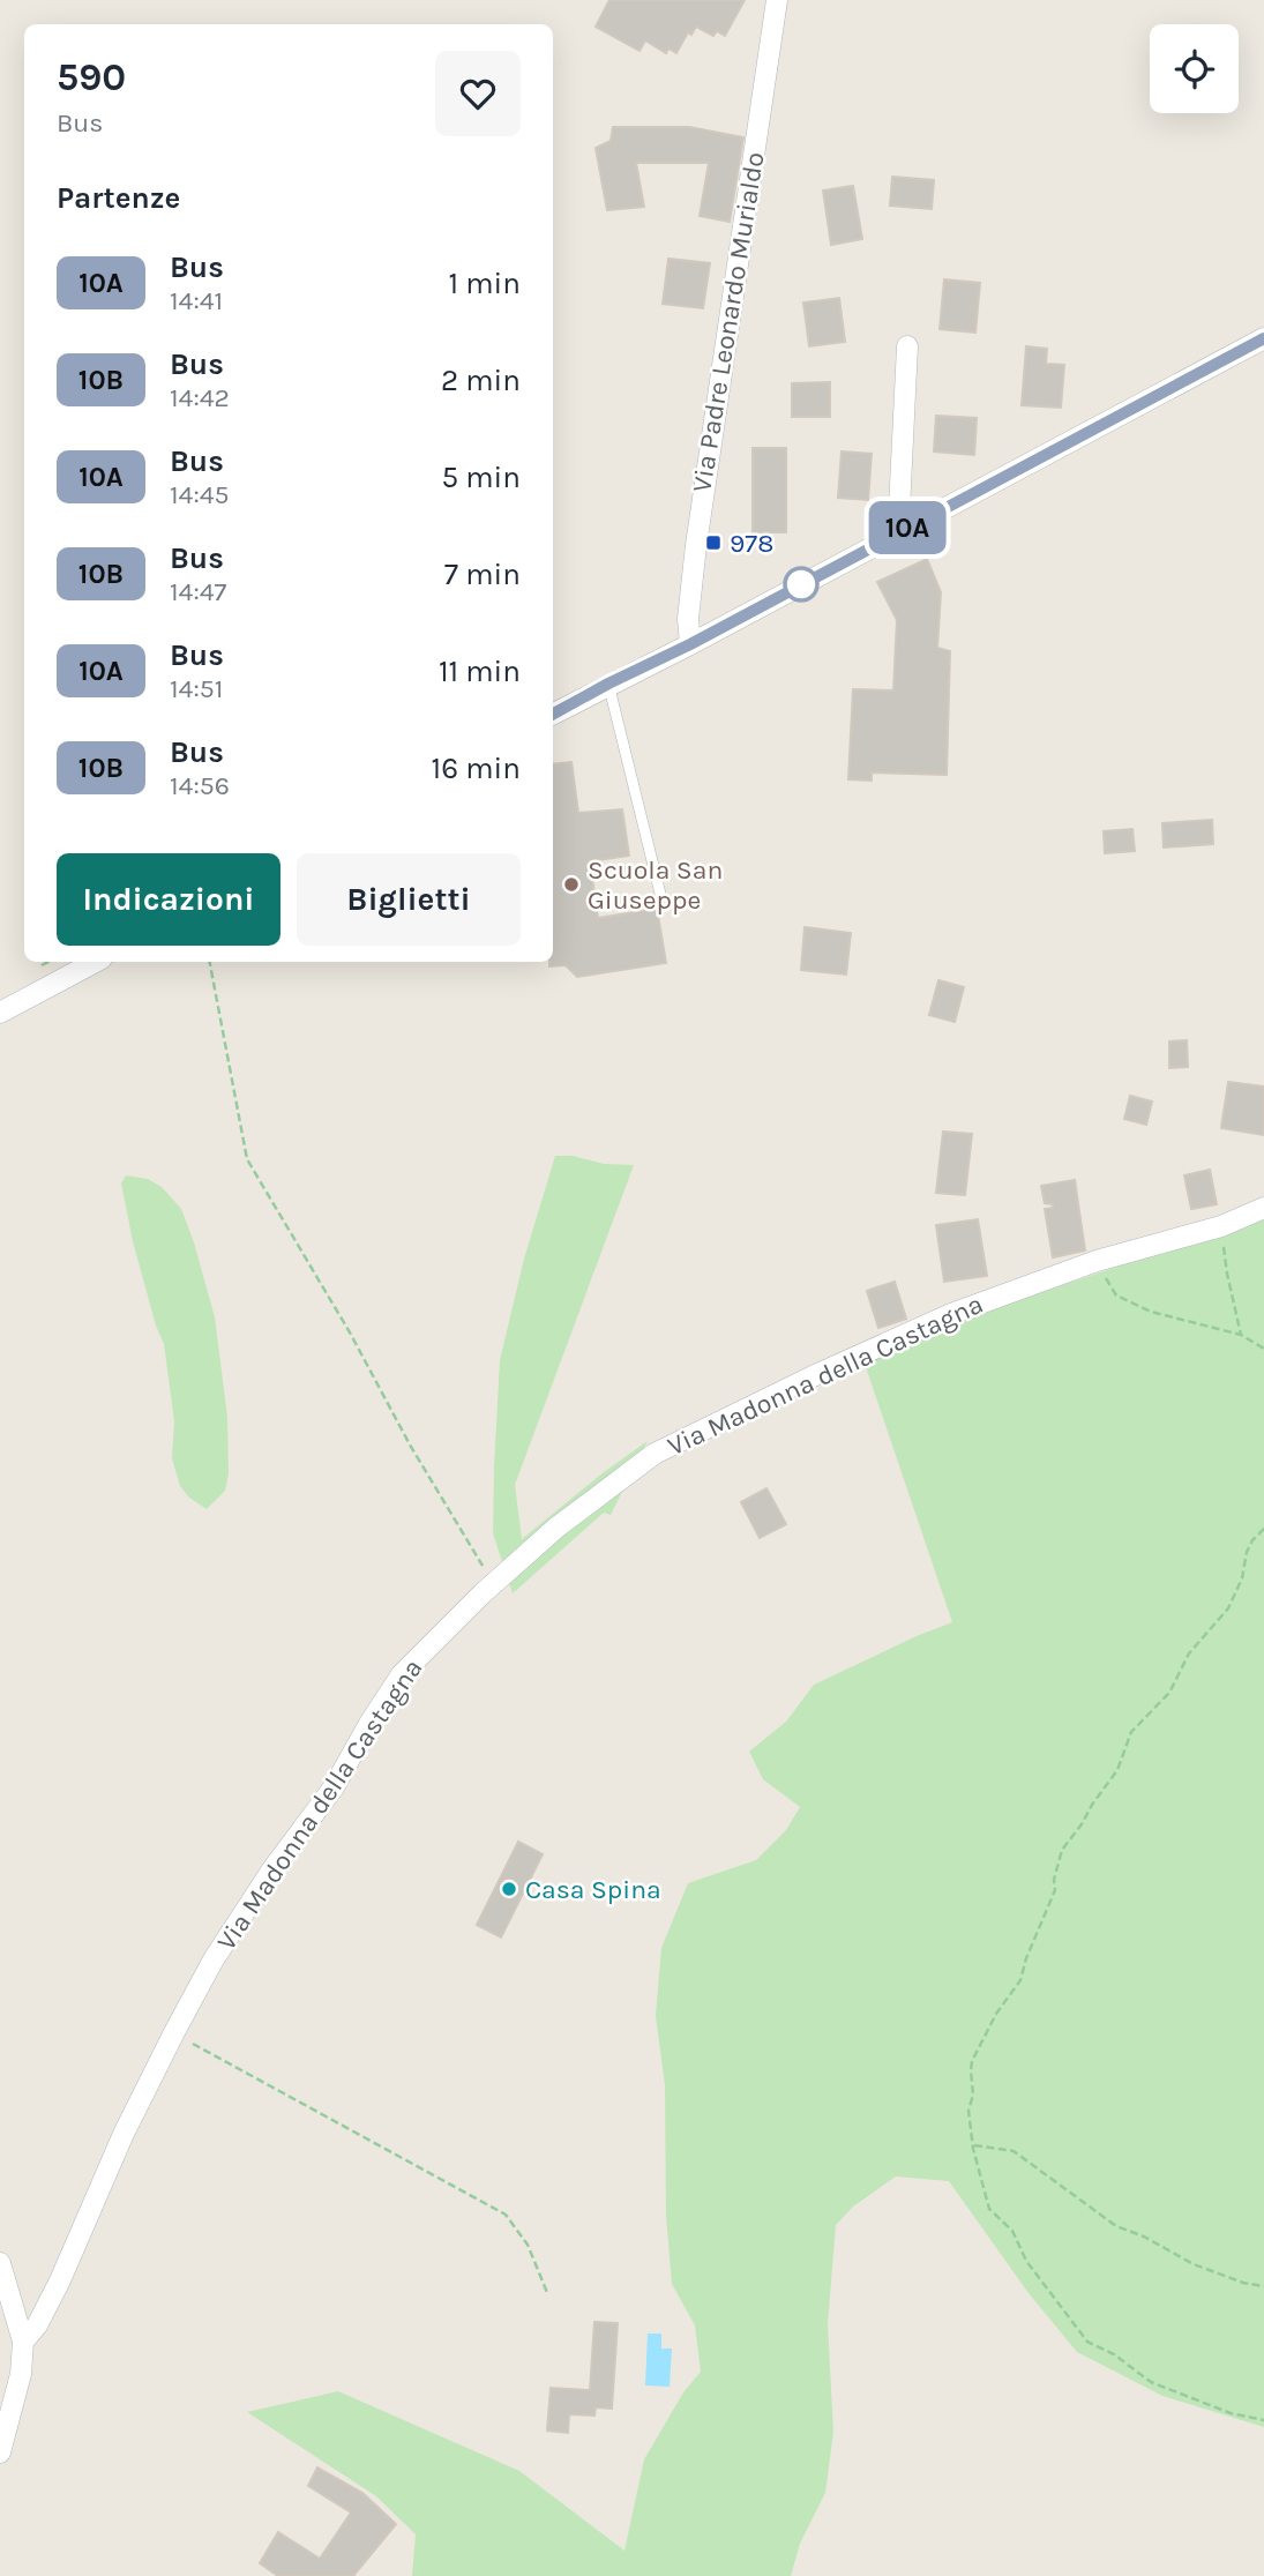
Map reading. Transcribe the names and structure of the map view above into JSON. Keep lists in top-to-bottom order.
{
  "streets": {
    "street": ["Via Padre Leonardo Murialdo", "Via Madonna della Castagna"]
  },
  "places": {
    "transit": ["978"],
    "other": ["Scuola San Giuseppe", "Casa Spina"]
  },
  "lines": ["bus line 10A"],
  "page": {
    "on_map": "10A",
    "heading": [
      ["590", "Bus"],
      "Partenze"
    ],
    "list": [
      {
        "mark": "10A",
        "name": "Bus",
        "note": "14:41",
        "value": "1 min"
      },
      {
        "mark": "10B",
        "name": "Bus",
        "note": "14:42",
        "value": "2 min"
      },
      {
        "mark": "10A",
        "name": "Bus",
        "note": "14:45",
        "value": "5 min"
      },
      {
        "mark": "10B",
        "name": "Bus",
        "note": "14:47",
        "value": "7 min"
      },
      {
        "mark": "10A",
        "name": "Bus",
        "note": "14:51",
        "value": "11 min"
      },
      {
        "mark": "10B",
        "name": "Bus",
        "note": "14:56",
        "value": "16 min"
      }
    ],
    "buttons": ["Indicazioni", "Biglietti"]
  }
}
